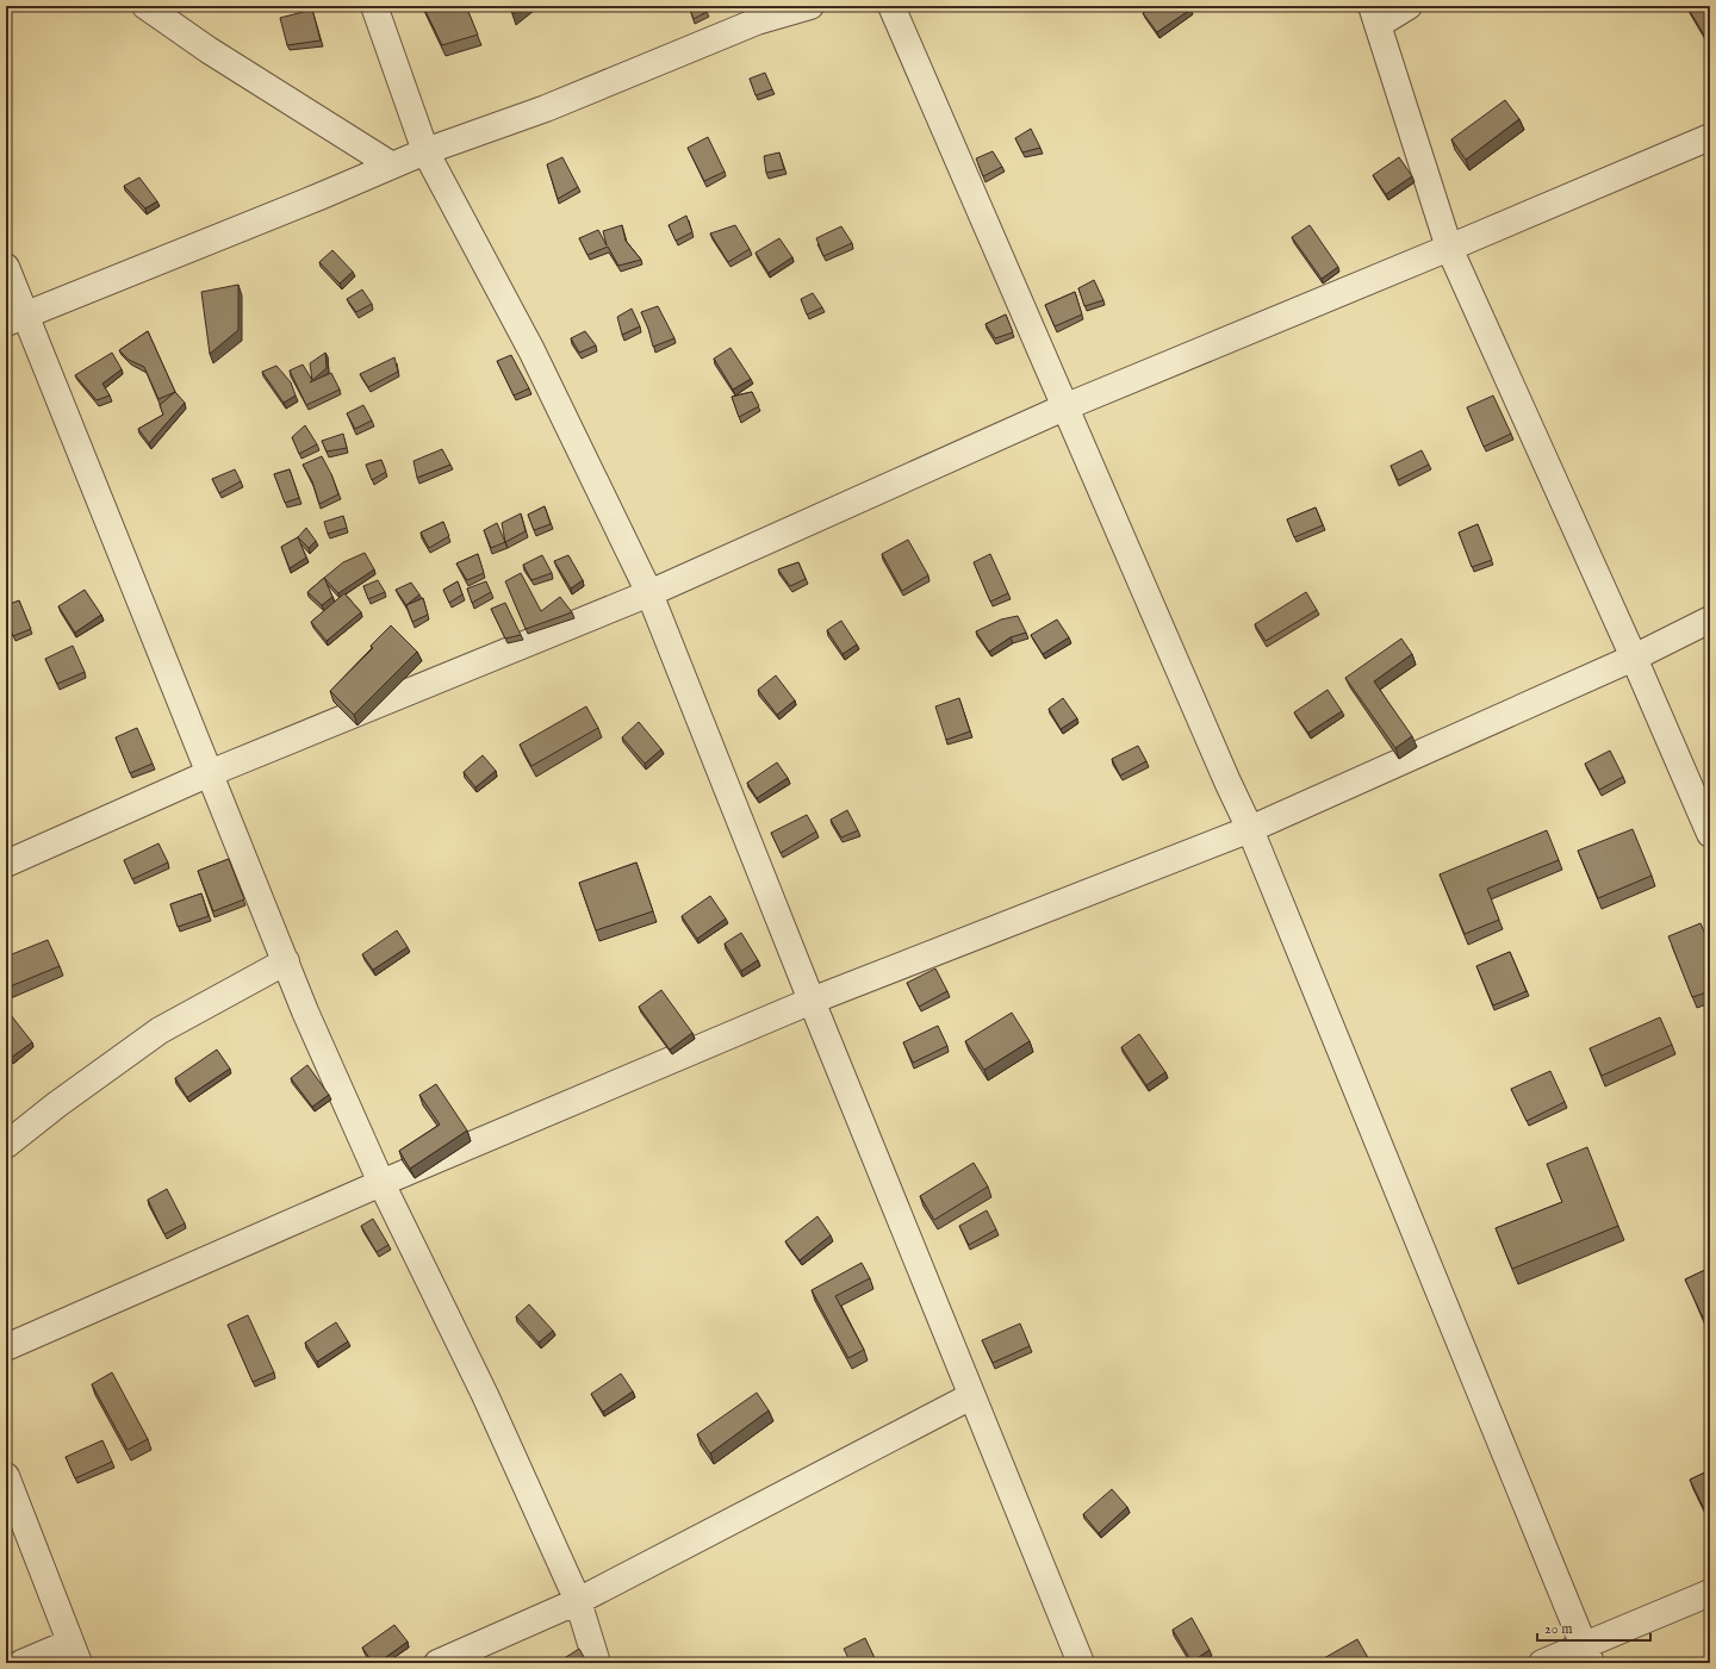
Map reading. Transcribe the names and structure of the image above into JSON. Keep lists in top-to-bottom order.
{
  "scale_bar": "20 m"
}
